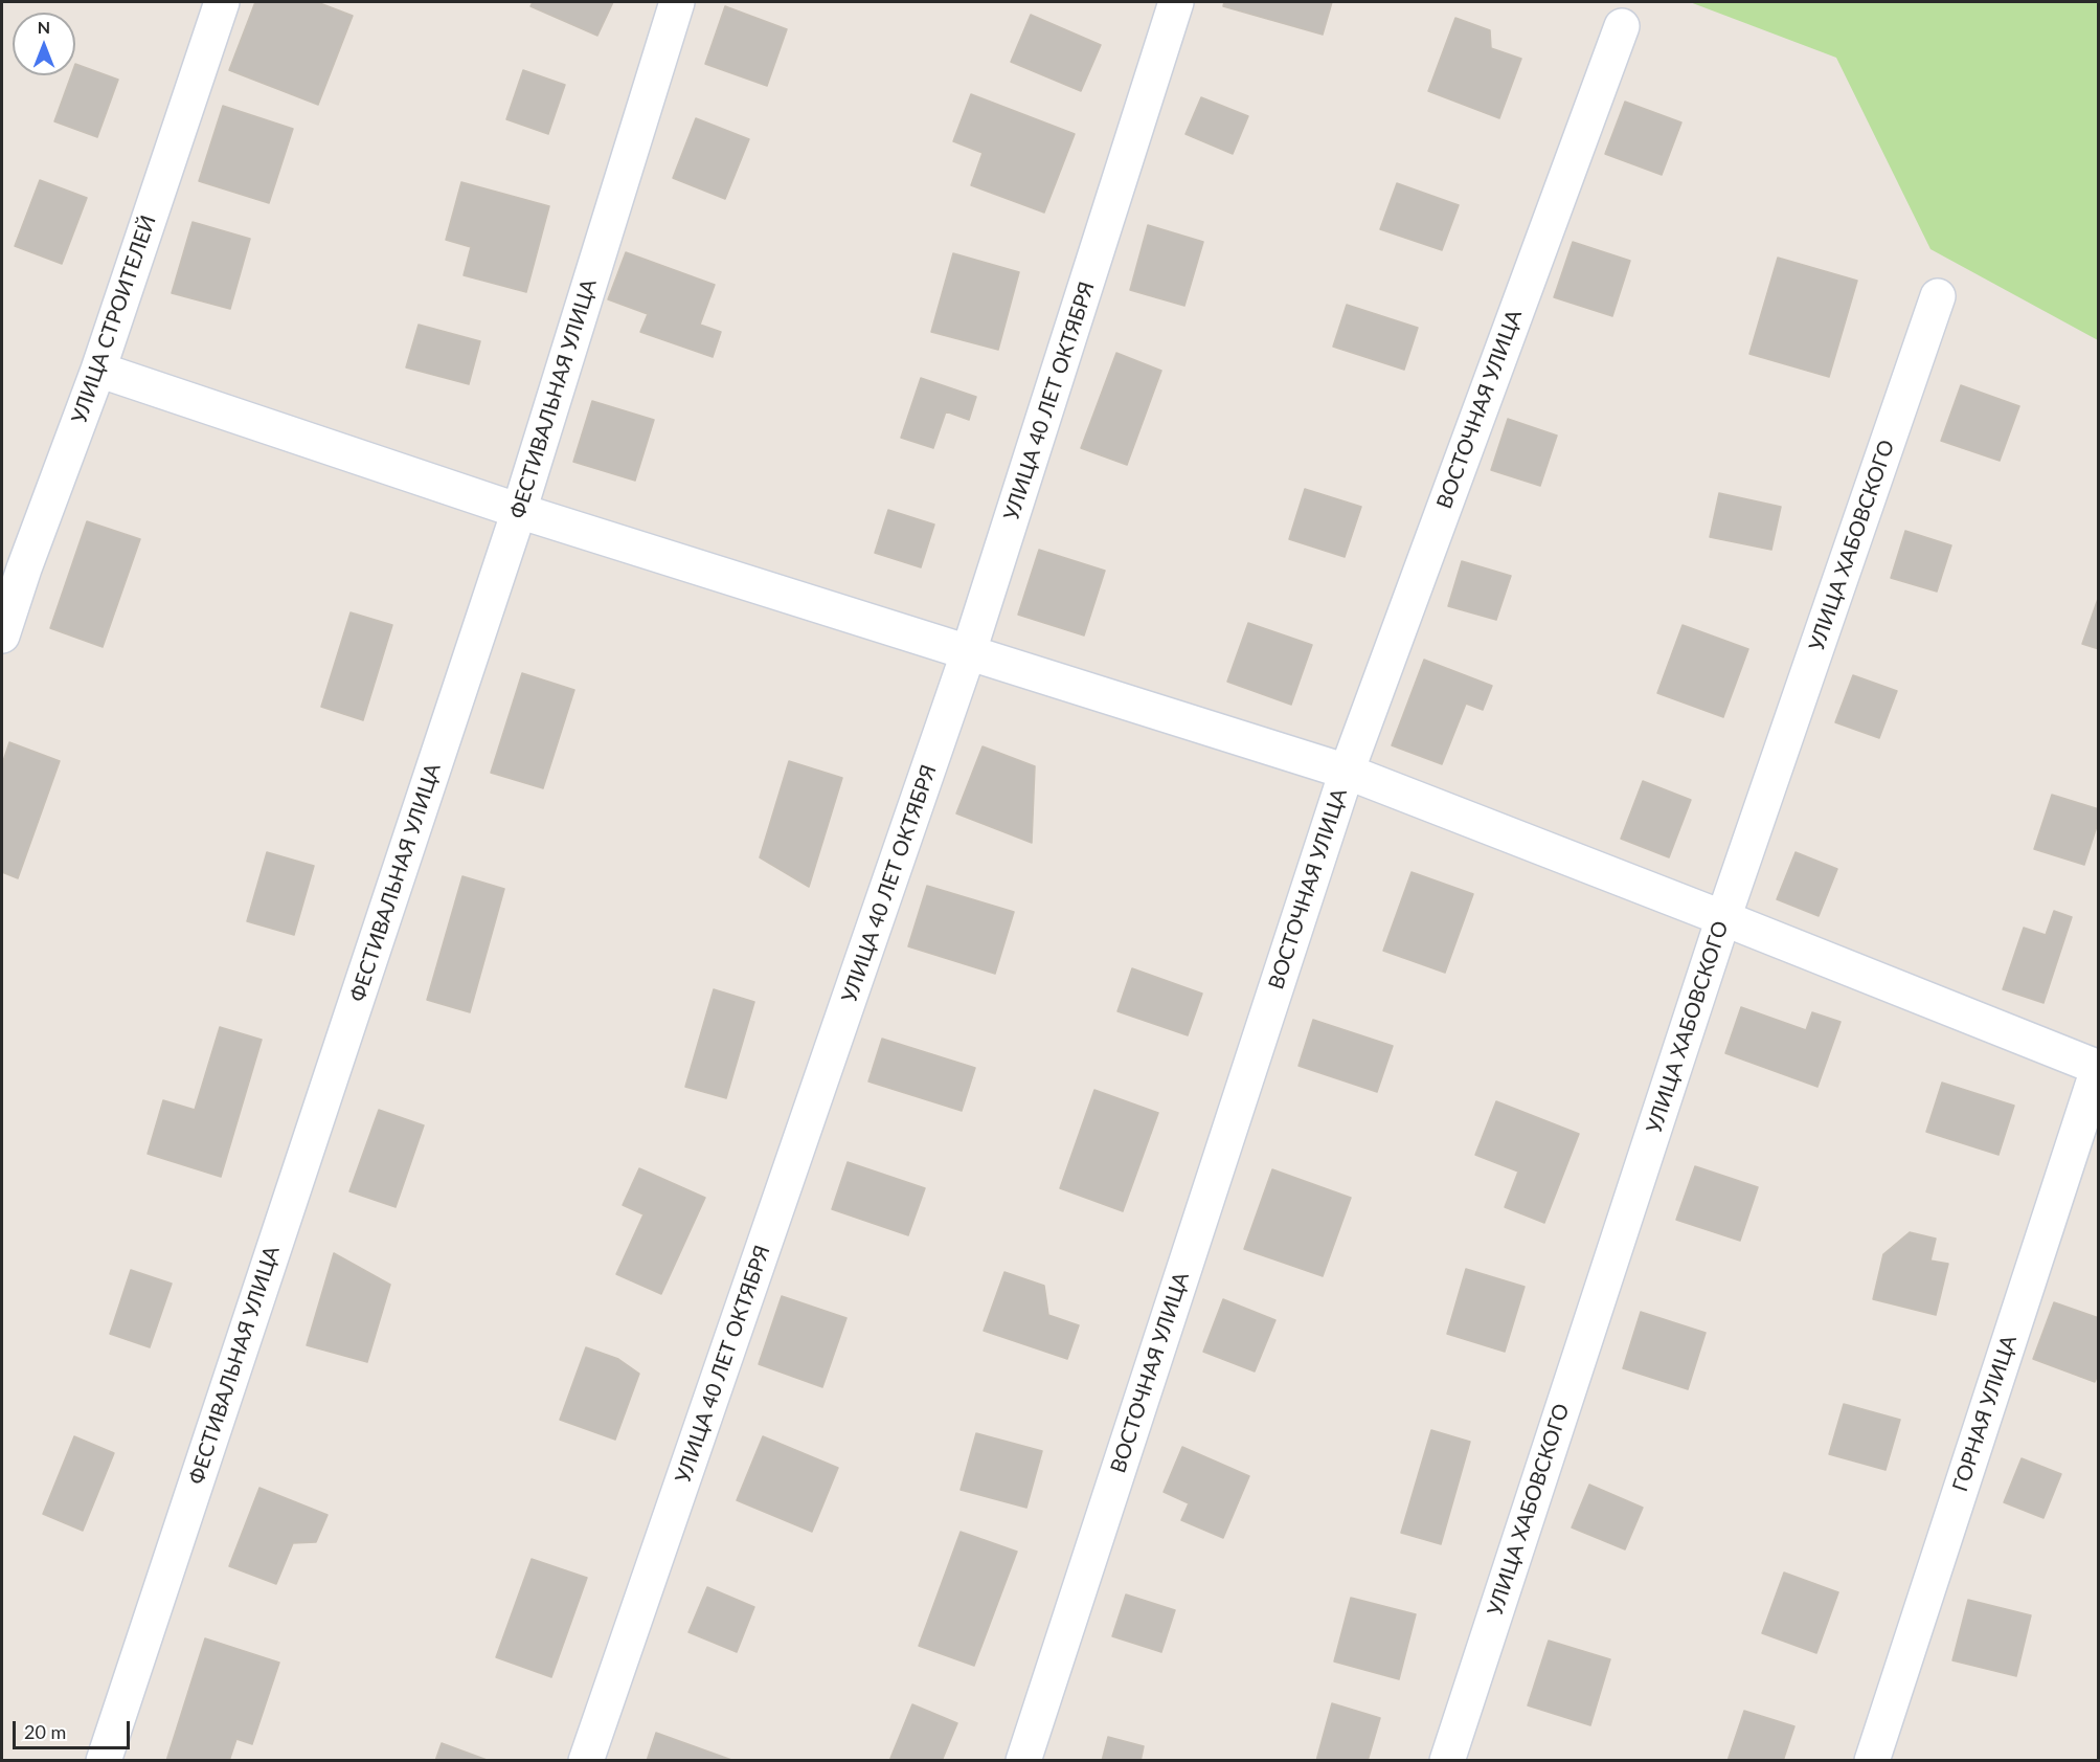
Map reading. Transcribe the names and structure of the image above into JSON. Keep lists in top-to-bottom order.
{
  "streets": {
    "street": [
      "УЛИЦА СТРОИТЕЛЕЙ",
      "ФЕСТИВАЛЬНАЯ УЛИЦА",
      "УЛИЦА 40 ЛЕТ ОКТЯБРЯ",
      "ВОСТОЧНАЯ УЛИЦА",
      "УЛИЦА ХАБОВСКОГО",
      "ГОРНАЯ УЛИЦА"
    ]
  },
  "scale_bar": "20 m",
  "north": "top"
}
